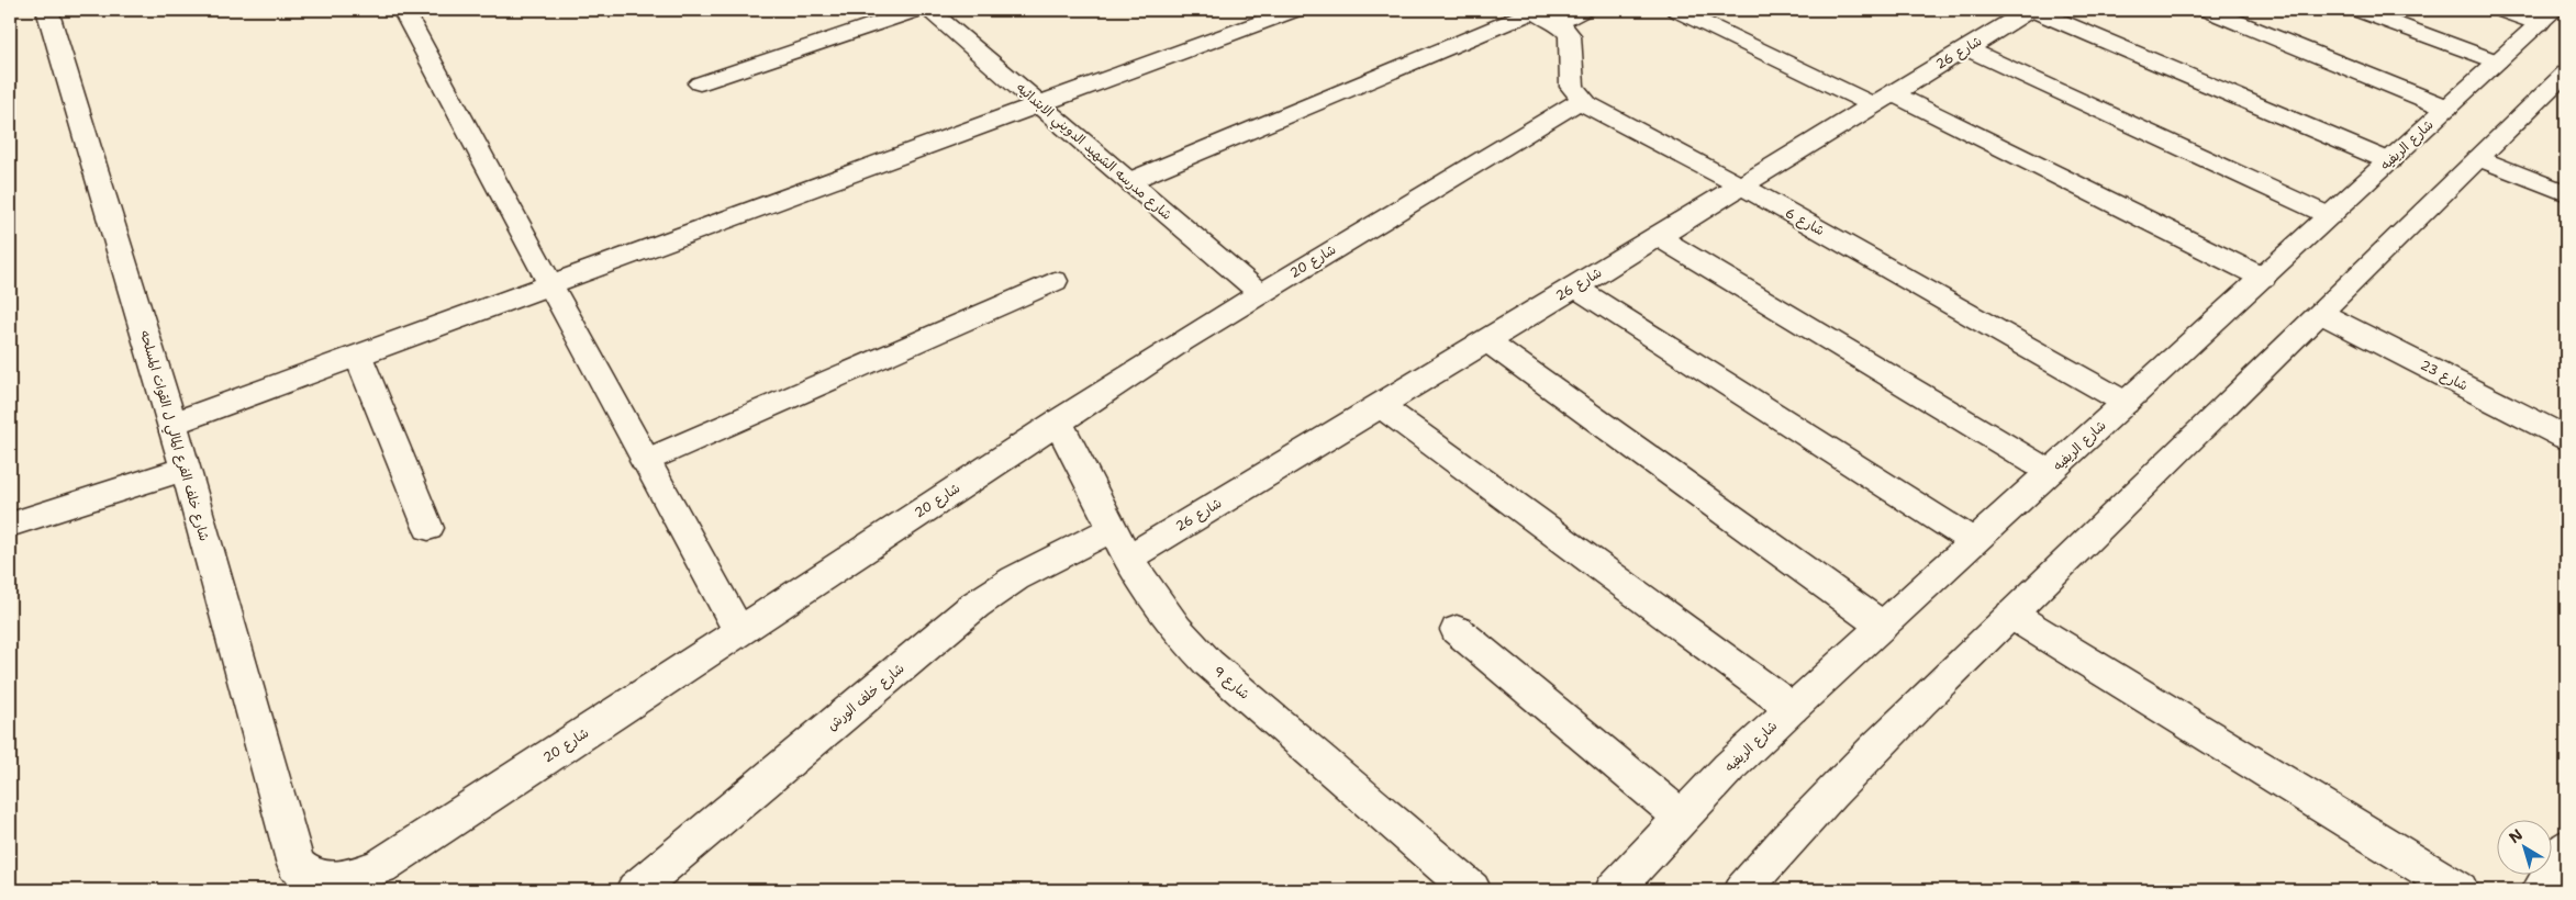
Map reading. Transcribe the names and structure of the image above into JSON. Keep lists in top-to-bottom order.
{
  "streets": {
    "street": [
      "شارع 26",
      "شارع الريفيه",
      "شارع مدرسه الشهيد الدويني الابتدائيه",
      "شارع 6",
      "شارع 20",
      "شارع 23",
      "شارع خلف الفرع المالي ل القوات المسلحه",
      "شارع 9",
      "شارع خلف الورش"
    ]
  },
  "crossings": [
    ["شارع 26", "شارع 6"],
    ["شارع 26", "شارع 9"],
    ["شارع 26", "شارع خلف الورش"],
    ["شارع الريفيه", "شارع 6"],
    ["شارع مدرسه الشهيد الدويني الابتدائيه", "شارع 20"],
    ["شارع 6", "شارع 20"],
    ["شارع 20", "شارع خلف الفرع المالي ل القوات المسلحه"],
    ["شارع 20", "شارع 9"],
    ["شارع 9", "شارع خلف الورش"]
  ],
  "north": "top left"
}
